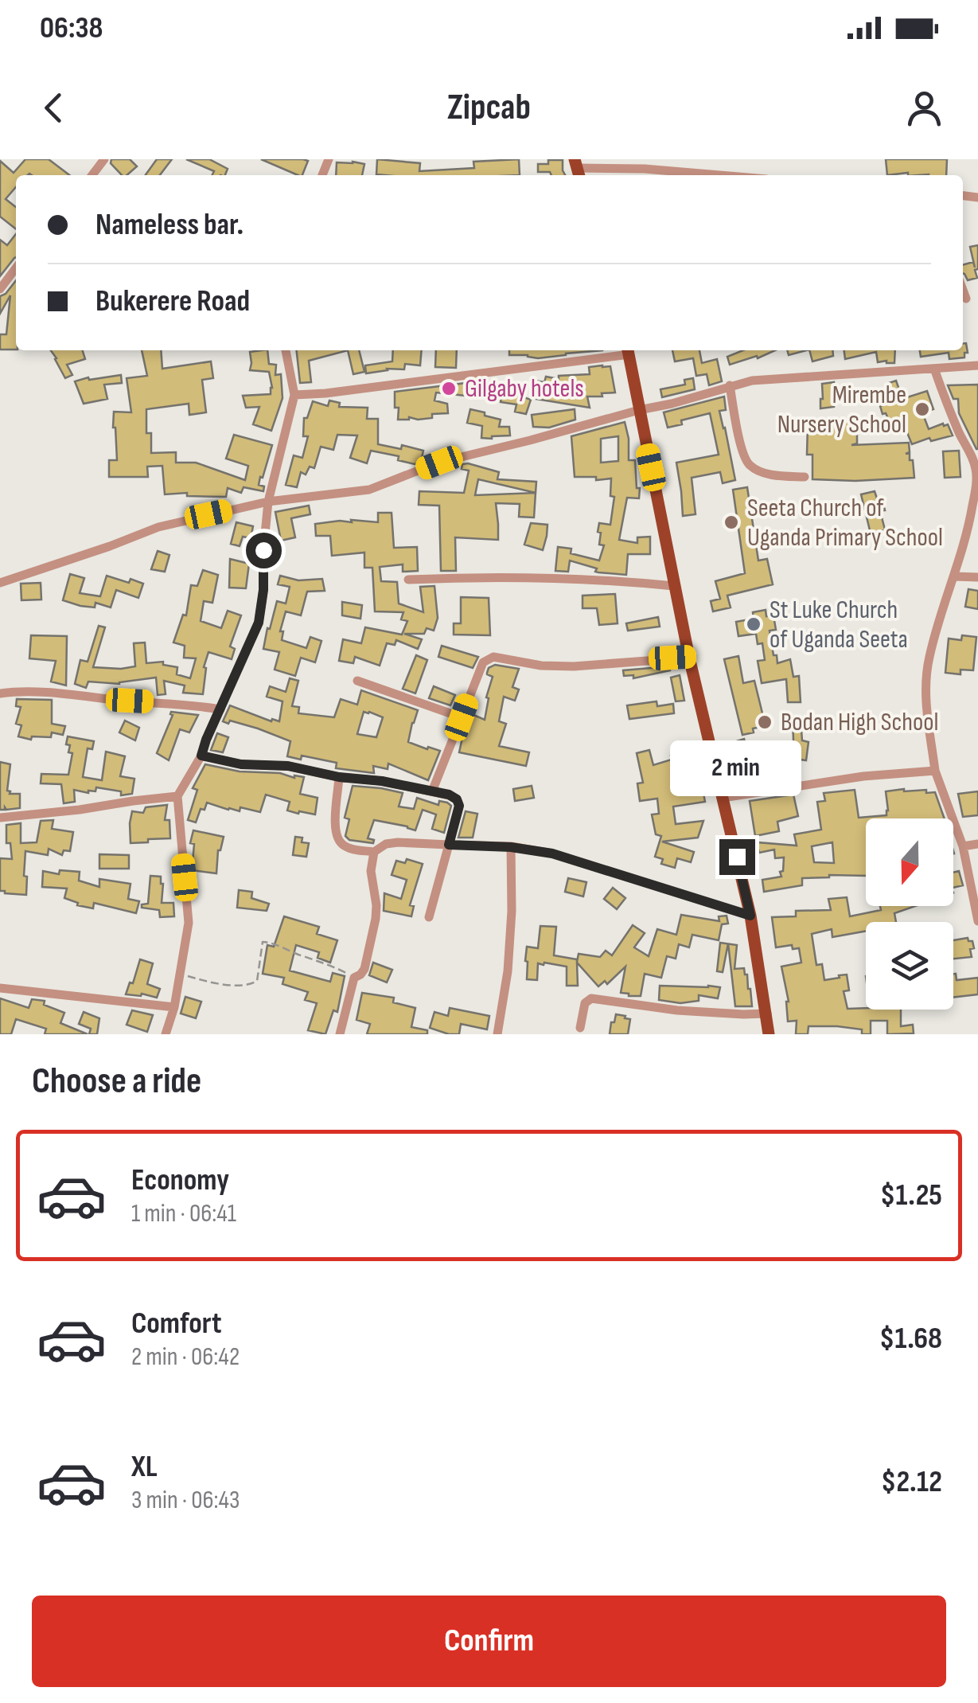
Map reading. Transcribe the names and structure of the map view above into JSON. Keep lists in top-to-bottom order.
{
  "places": [
    "Gilgaby hotels",
    "Mirembe Nursery School",
    "Seeta Church of Uganda Primary School",
    "St Luke Church of Uganda Seeta",
    "Bodan High School"
  ],
  "north": "bottom",
  "page": {
    "status": "06:38",
    "header": "Zipcab",
    "banner": ["Nameless bar.", "Bukerere Road"],
    "bubble": "2 min",
    "heading": "Choose a ride",
    "list": [
      {
        "name": "Economy",
        "note": "1 min · 06:41",
        "value": "$1.25"
      },
      {
        "name": "Comfort",
        "note": "2 min · 06:42",
        "value": "$1.68"
      },
      {
        "name": "XL",
        "note": "3 min · 06:43",
        "value": "$2.12"
      }
    ],
    "buttons": "Confirm"
  }
}
